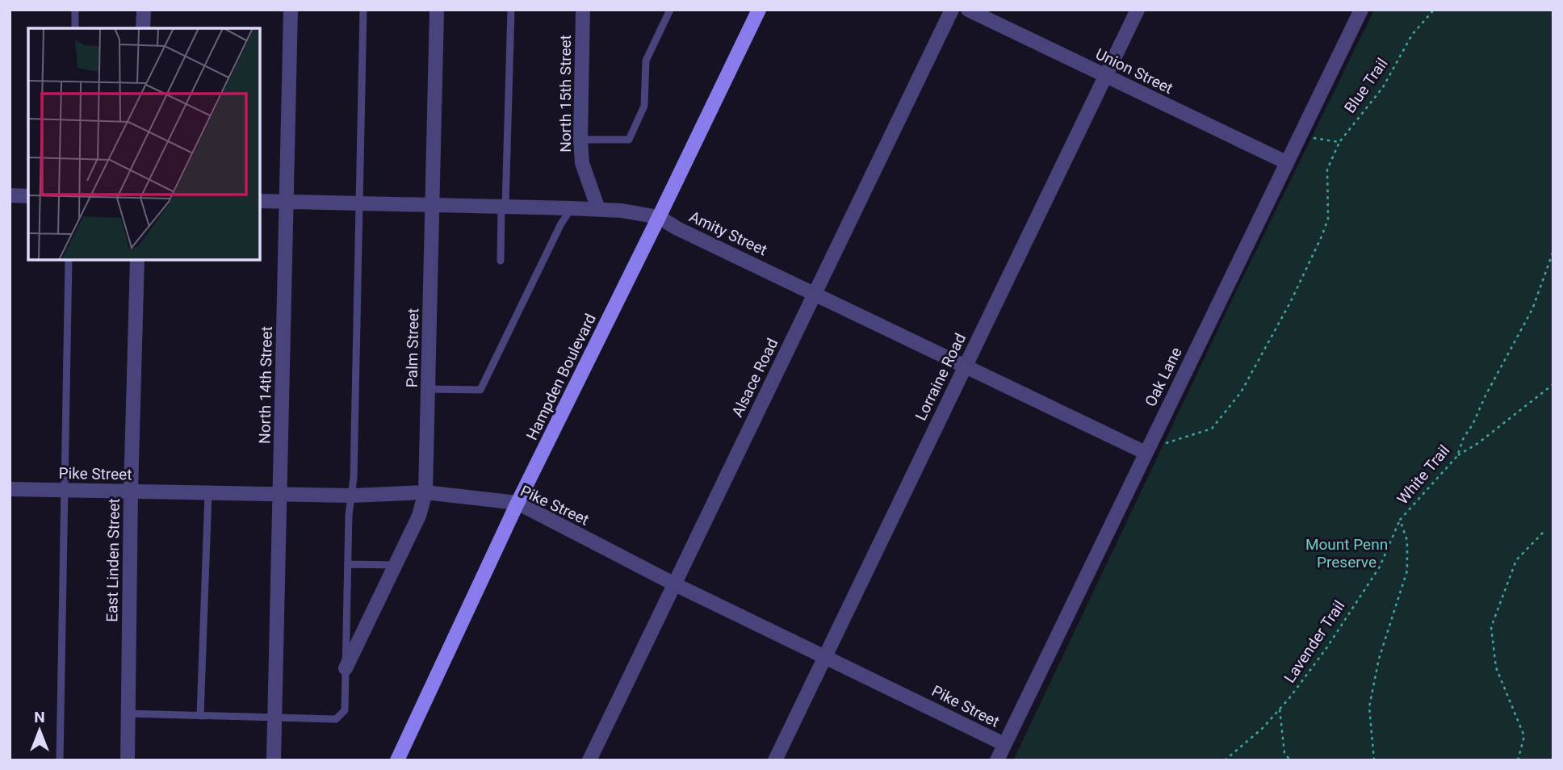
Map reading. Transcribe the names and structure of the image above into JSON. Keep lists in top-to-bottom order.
{
  "streets": {
    "main road": ["Hampden Boulevard"],
    "street": [
      "Union Street",
      "North 15th Street",
      "Amity Street",
      "Palm Street",
      "Lorraine Road",
      "Oak Lane",
      "Alsace Road",
      "North 14th Street",
      "Pike Street",
      "East Linden Street"
    ],
    "path": ["Blue Trail", "White Trail", "Lavender Trail"]
  },
  "crossings": [
    ["Union Street", "Lorraine Road"],
    ["Union Street", "Oak Lane"],
    ["Blue Trail", "Amity Street"],
    ["Blue Trail", "Oak Lane"],
    ["North 15th Street", "Amity Street"],
    ["Amity Street", "Palm Street"],
    ["Amity Street", "Hampden Boulevard"],
    ["Amity Street", "Lorraine Road"],
    ["Amity Street", "Oak Lane"],
    ["Amity Street", "Alsace Road"],
    ["Amity Street", "North 14th Street"],
    ["Palm Street", "Pike Street"],
    ["Hampden Boulevard", "Pike Street"],
    ["Lorraine Road", "Pike Street"],
    ["Oak Lane", "Pike Street"],
    ["Alsace Road", "Pike Street"],
    ["North 14th Street", "Pike Street"],
    ["Pike Street", "East Linden Street"],
    ["White Trail", "Lavender Trail"]
  ],
  "parks": ["Mount Penn Preserve"],
  "north": "top"
}
